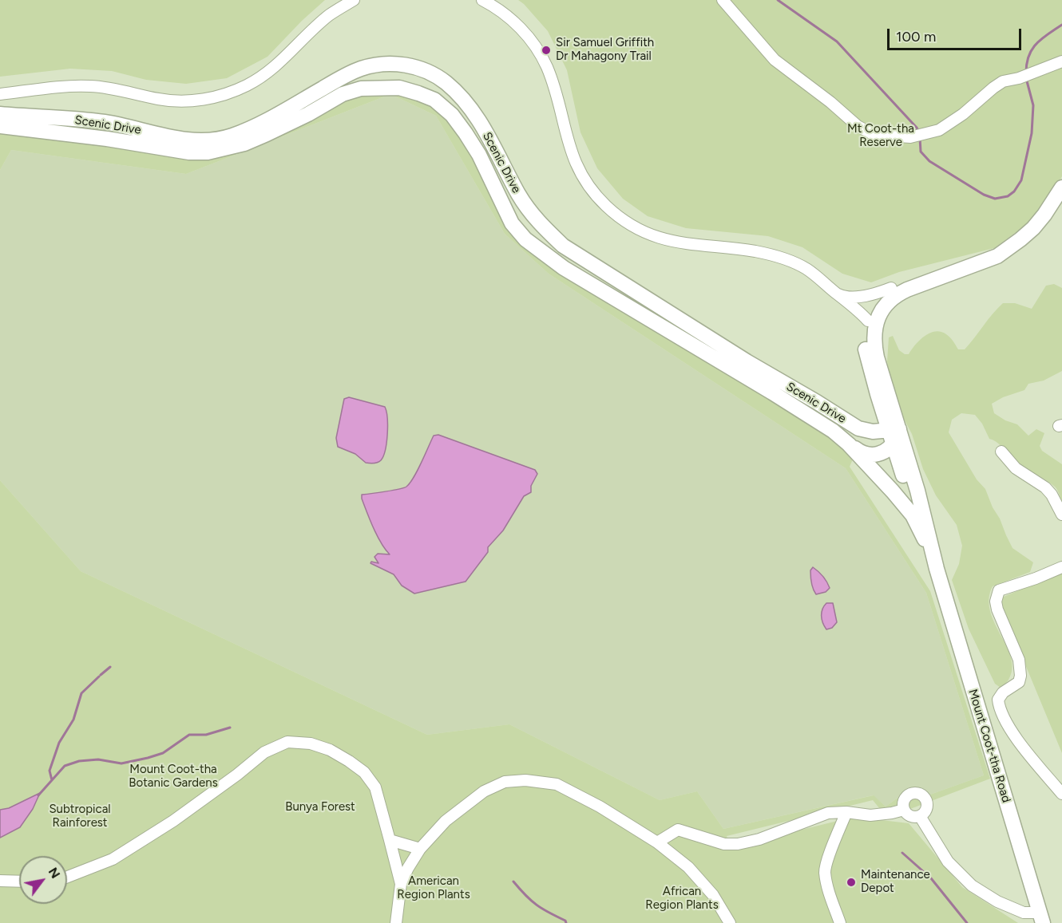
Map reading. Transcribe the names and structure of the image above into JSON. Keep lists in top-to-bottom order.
{
  "streets": {
    "main road": ["Scenic Drive", "Mount Coot-tha Road"]
  },
  "crossings": [
    ["Scenic Drive", "Mount Coot-tha Road"]
  ],
  "parks": [
    "Mt Coot-tha Reserve",
    "Mount Coot-tha Botanic Gardens",
    "Bunya Forest",
    "Subtropical Rainforest",
    "American Region Plants",
    "African Region Plants"
  ],
  "places": ["Sir Samuel Griffith Dr Mahagony Trail", "Maintenance Depot"],
  "scale_bar": "100 m",
  "north": "top right"
}
